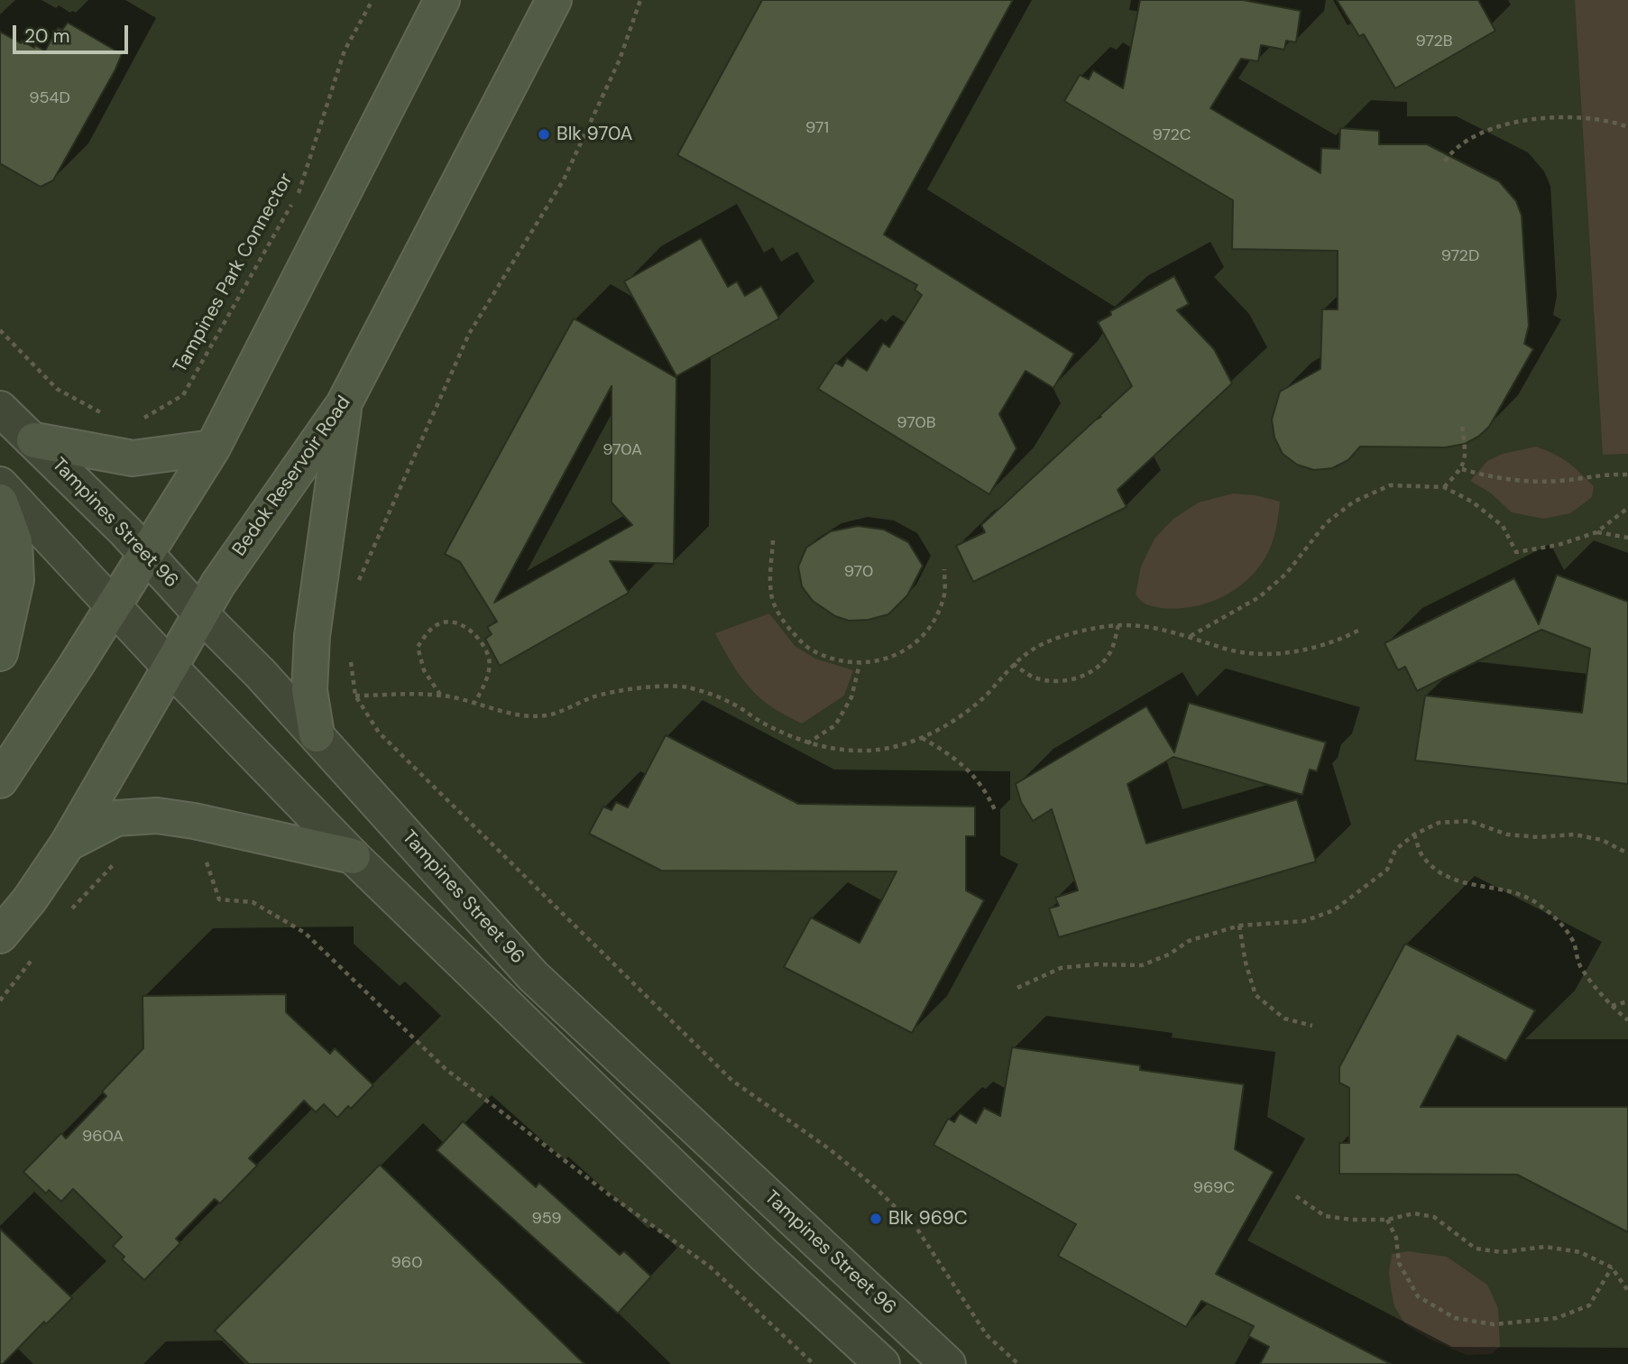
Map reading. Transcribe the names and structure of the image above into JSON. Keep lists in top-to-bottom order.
{
  "streets": {
    "main road": ["Bedok Reservoir Road"],
    "street": ["Tampines Street 96"],
    "path": ["Tampines Park Connector"]
  },
  "crossings": [
    ["Bedok Reservoir Road", "Tampines Street 96"]
  ],
  "places": ["Blk 970A", "Blk 969C"],
  "house_numbers": [
    "972B",
    "954D",
    "971",
    "972C",
    "972D",
    "970B",
    "970A",
    "970",
    "960A",
    "969C",
    "959",
    "960"
  ],
  "scale_bar": "20 m"
}
